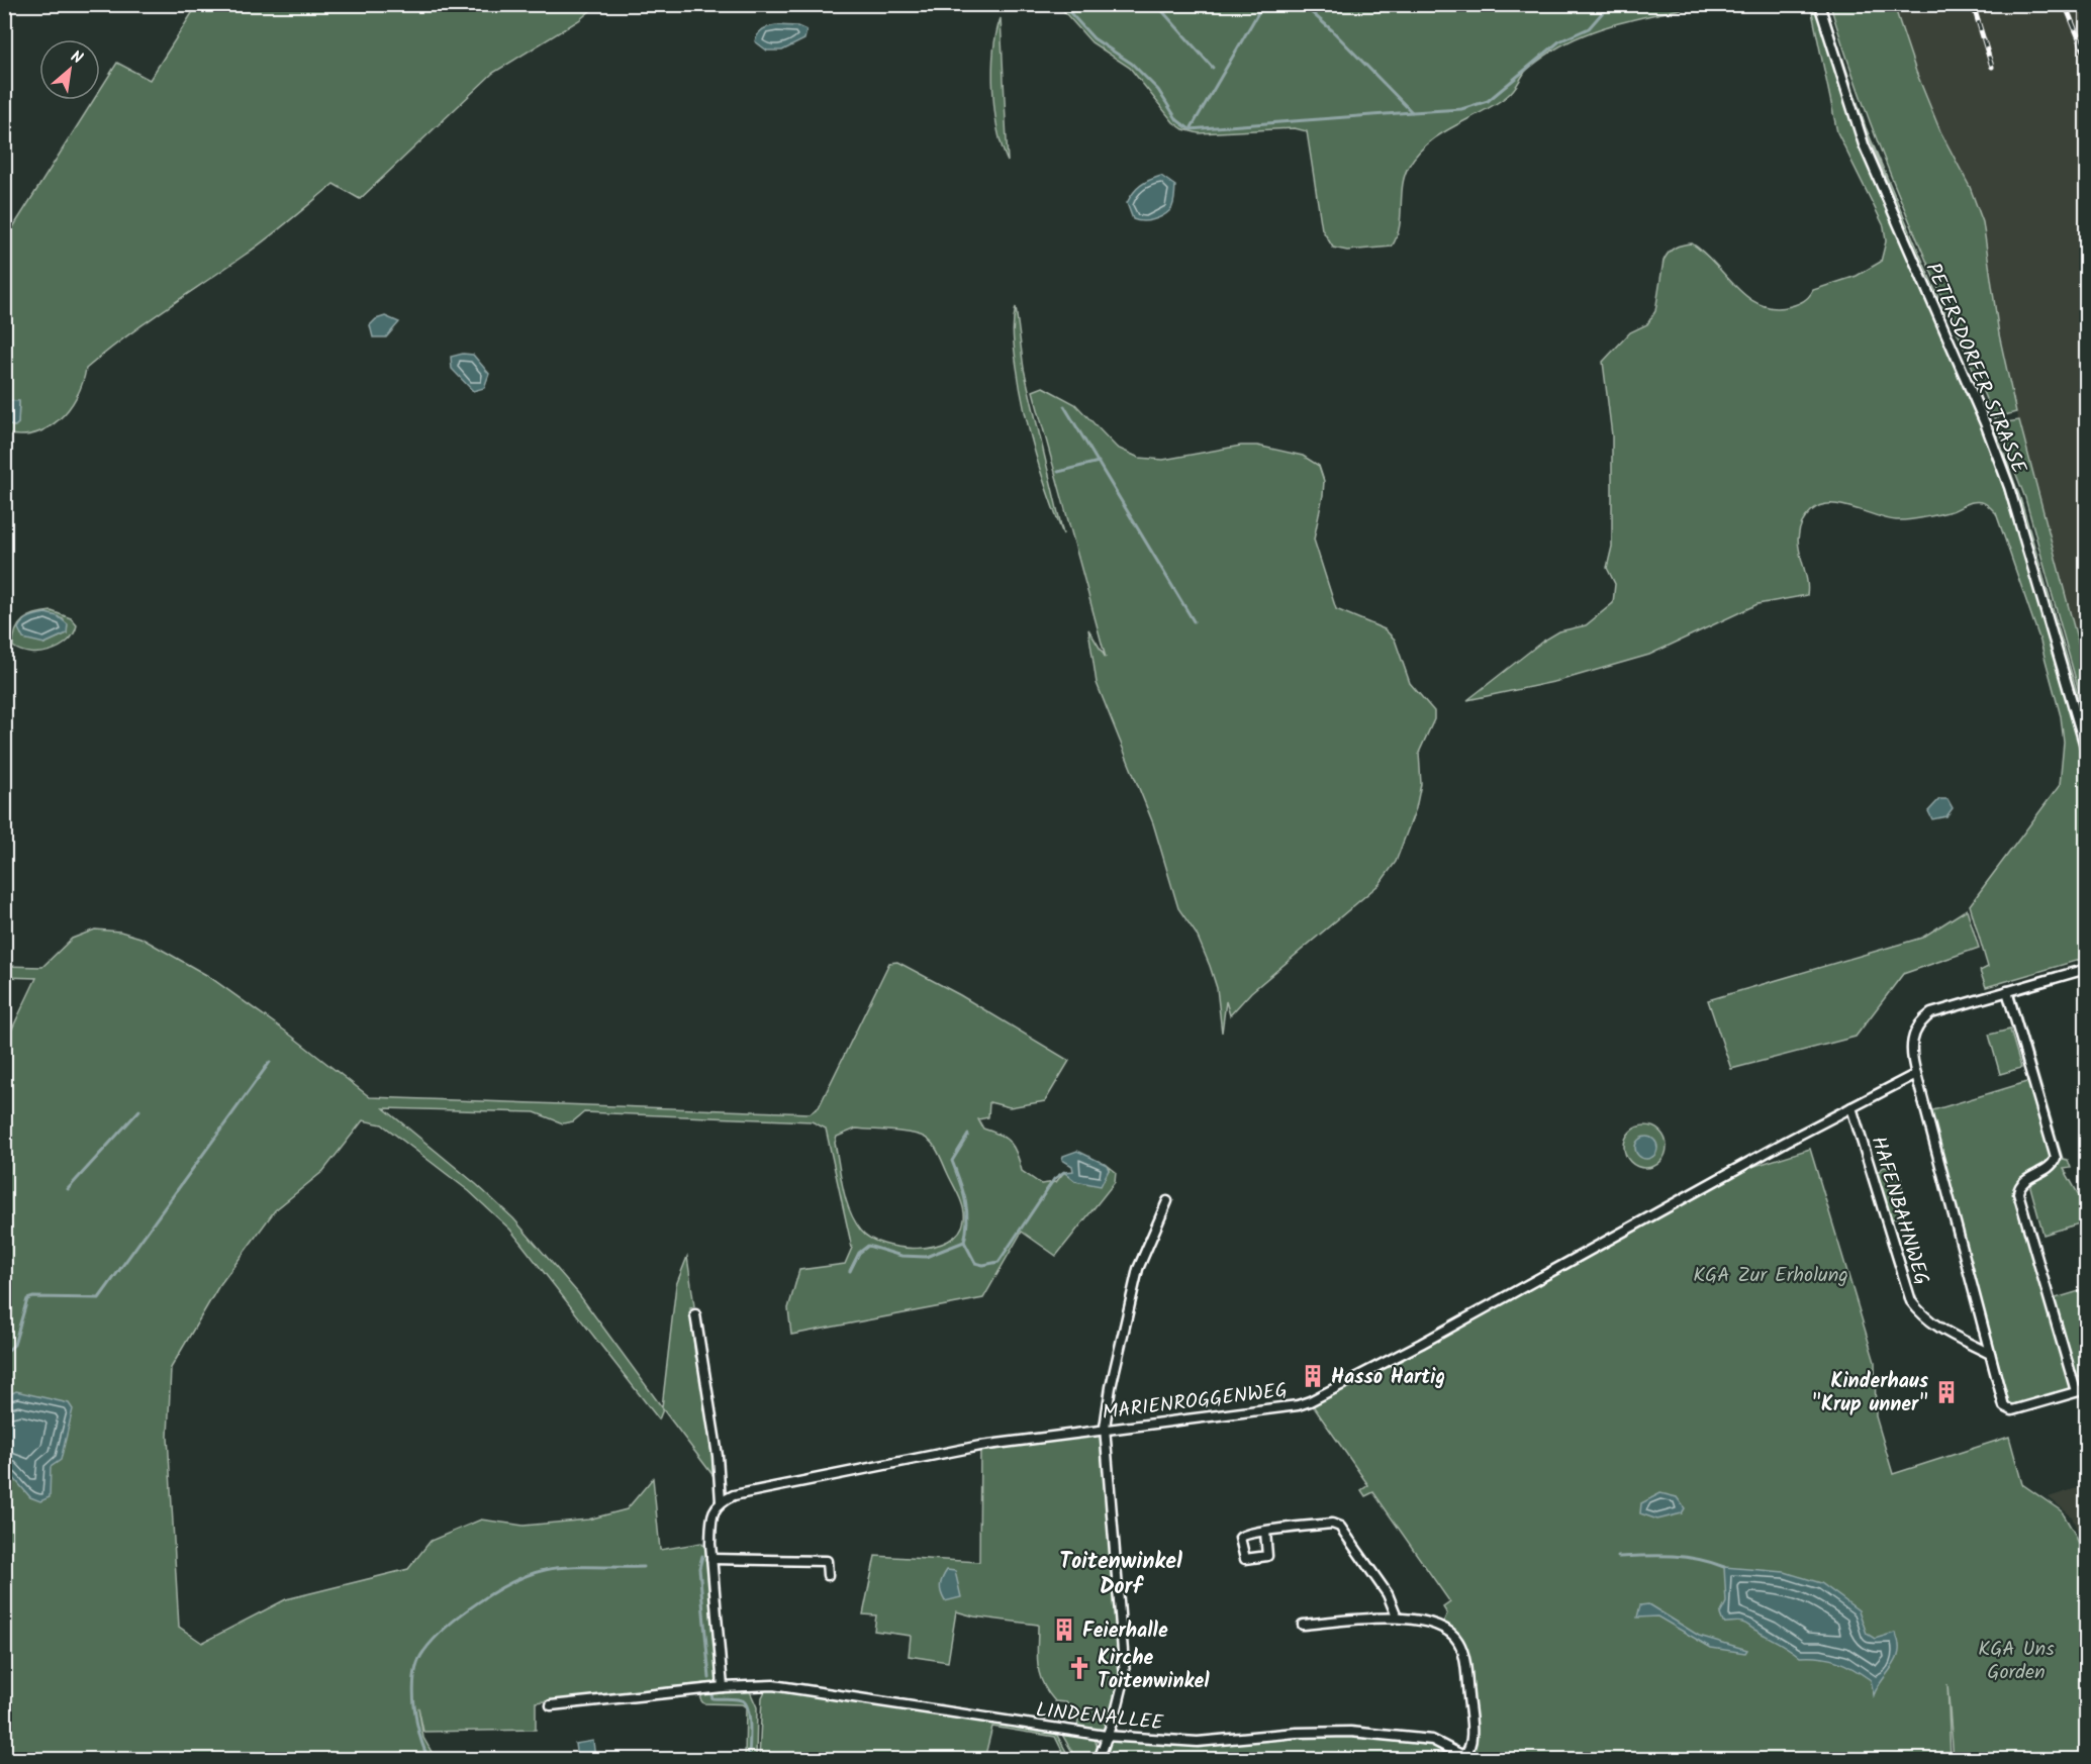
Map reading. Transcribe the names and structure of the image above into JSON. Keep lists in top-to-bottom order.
{
  "streets": {
    "street": [
      "PETERSDORFER STRASSE",
      "HAFENBAHNWEG",
      "MARIENROGGENWEG",
      "LINDENALLEE"
    ]
  },
  "crossings": [
    ["HAFENBAHNWEG", "MARIENROGGENWEG"]
  ],
  "districts": ["Toitenwinkel Dorf"],
  "parks": ["KGA Zur Erholung", "KGA Uns Gorden"],
  "places": {
    "building": ["Hasso Hartig", "Kinderhaus \"Krup unner\"", "Feierhalle"],
    "church": ["Kirche Toitenwinkel"]
  },
  "north": "top right"
}
